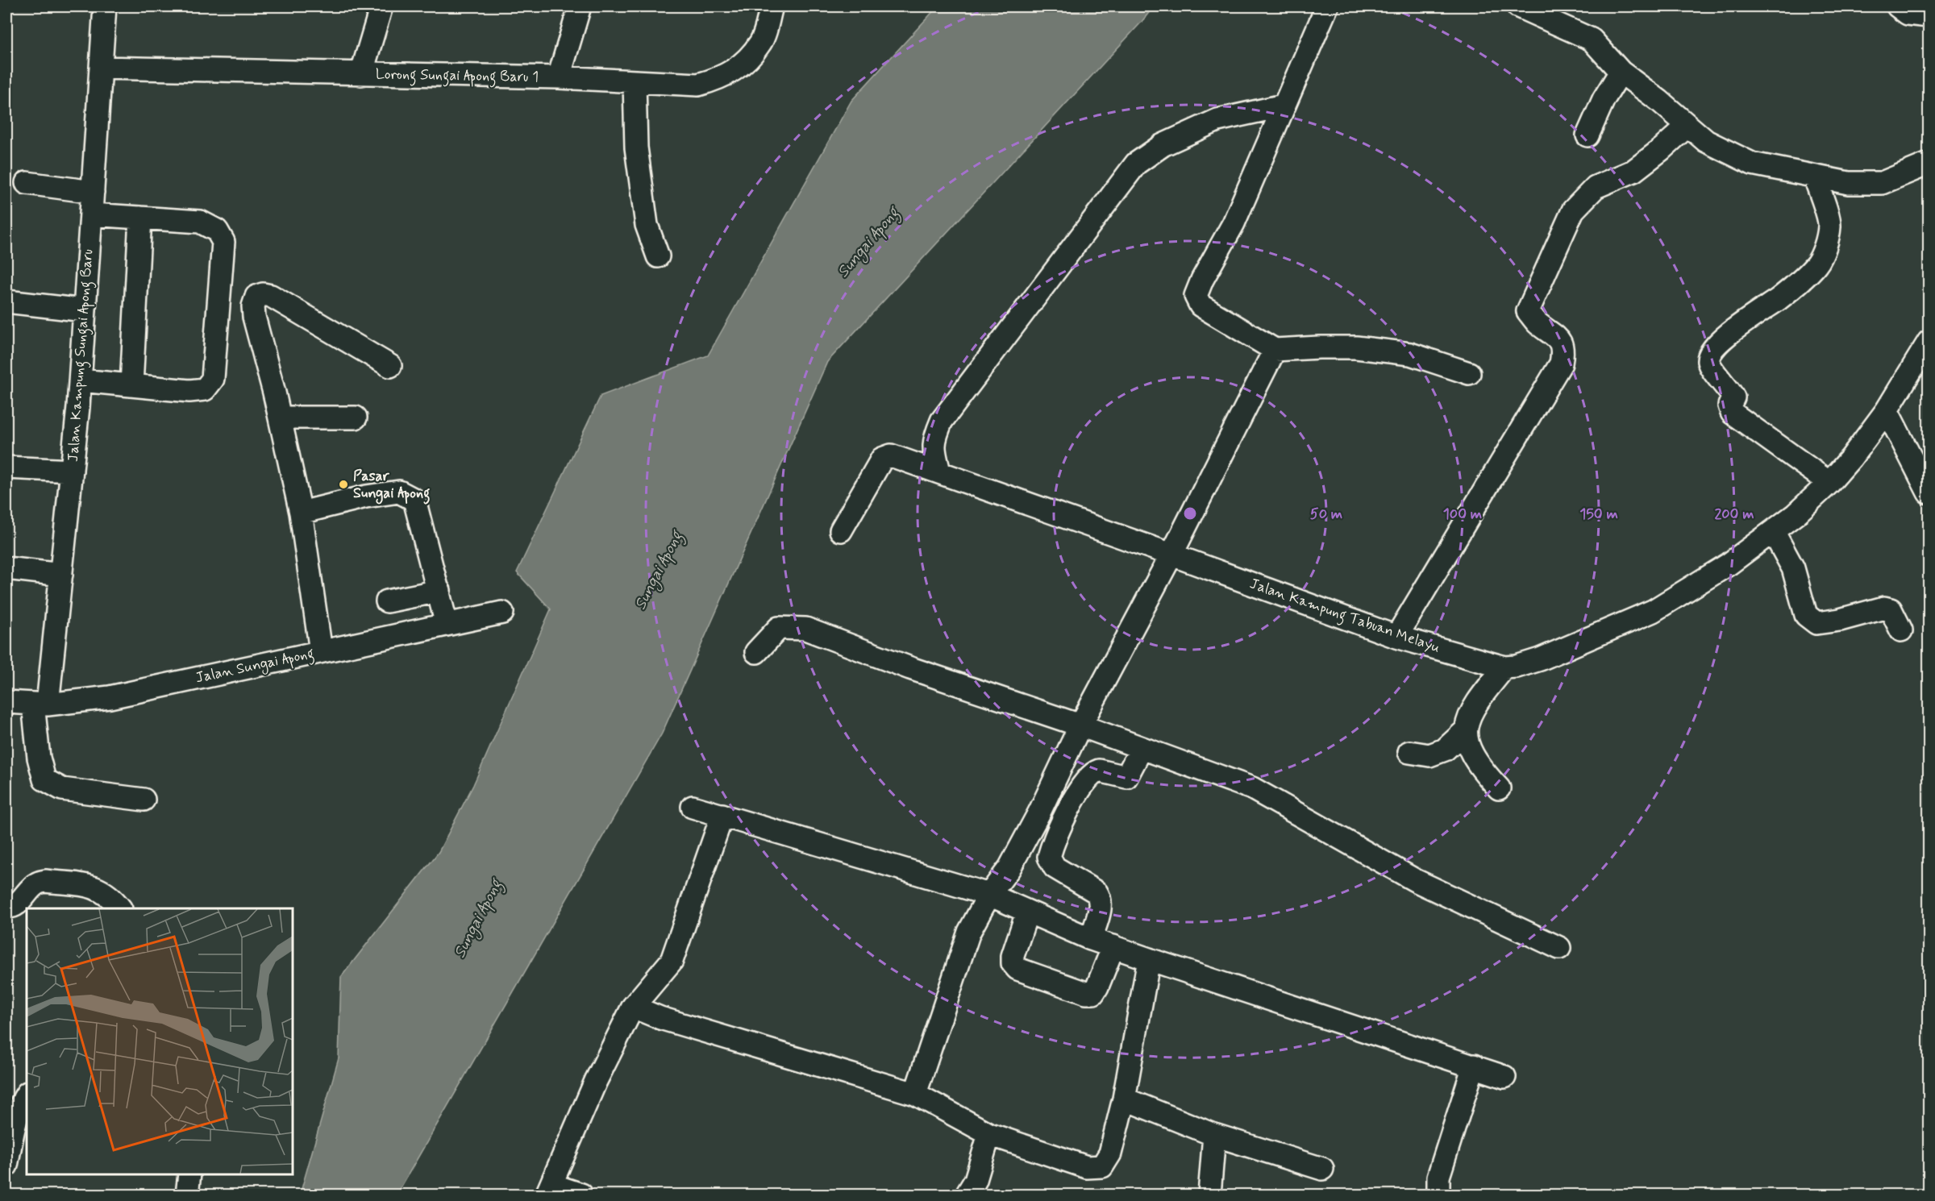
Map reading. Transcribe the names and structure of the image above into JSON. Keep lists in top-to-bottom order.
{
  "streets": {
    "street": [
      "Lorong Sungai Apong Baru 1",
      "Jalan Kampung Sungai Apong Baru",
      "Jalan Kampung Tabuan Melayu",
      "Jalan Sungai Apong"
    ]
  },
  "crossings": [
    ["Lorong Sungai Apong Baru 1", "Jalan Kampung Sungai Apong Baru"],
    ["Jalan Kampung Sungai Apong Baru", "Jalan Sungai Apong"]
  ],
  "water": ["Sungai Apong"],
  "places": ["Pasar Sungai Apong"],
  "rings": [
    "50 m",
    "100 m",
    "150 m",
    "200 m"
  ]
}
